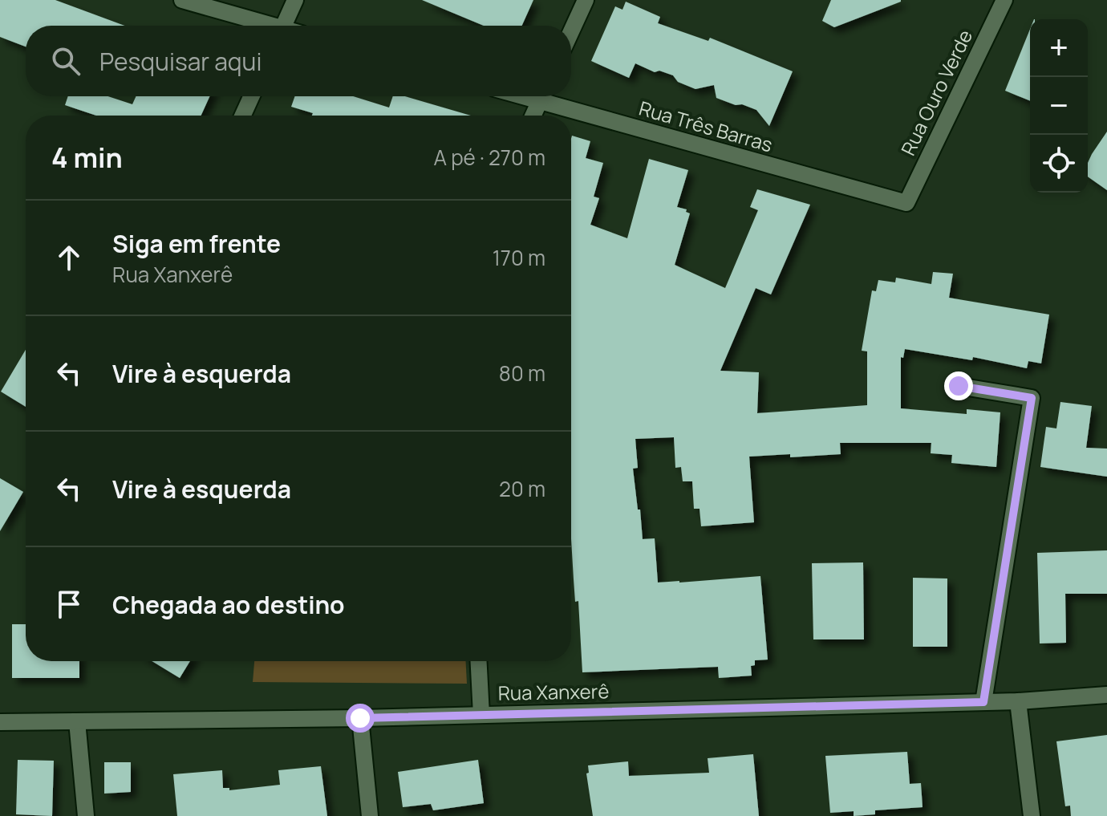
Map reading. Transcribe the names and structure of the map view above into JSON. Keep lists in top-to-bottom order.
{
  "streets": {
    "street": ["Rua Ouro Verde", "Rua Três Barras", "Rua Xanxerê"]
  },
  "crossings": [
    ["Rua Ouro Verde", "Rua Três Barras"]
  ],
  "page": {
    "map_buttons": ["+", "−"],
    "search": "Pesquisar aqui",
    "heading": ["4 min", "A pé · 270 m"],
    "list": [
      ["Siga em frente", "Rua Xanxerê", "170 m"],
      ["Vire à esquerda", "80 m"],
      ["Vire à esquerda", "20 m"],
      "Chegada ao destino"
    ]
  }
}
